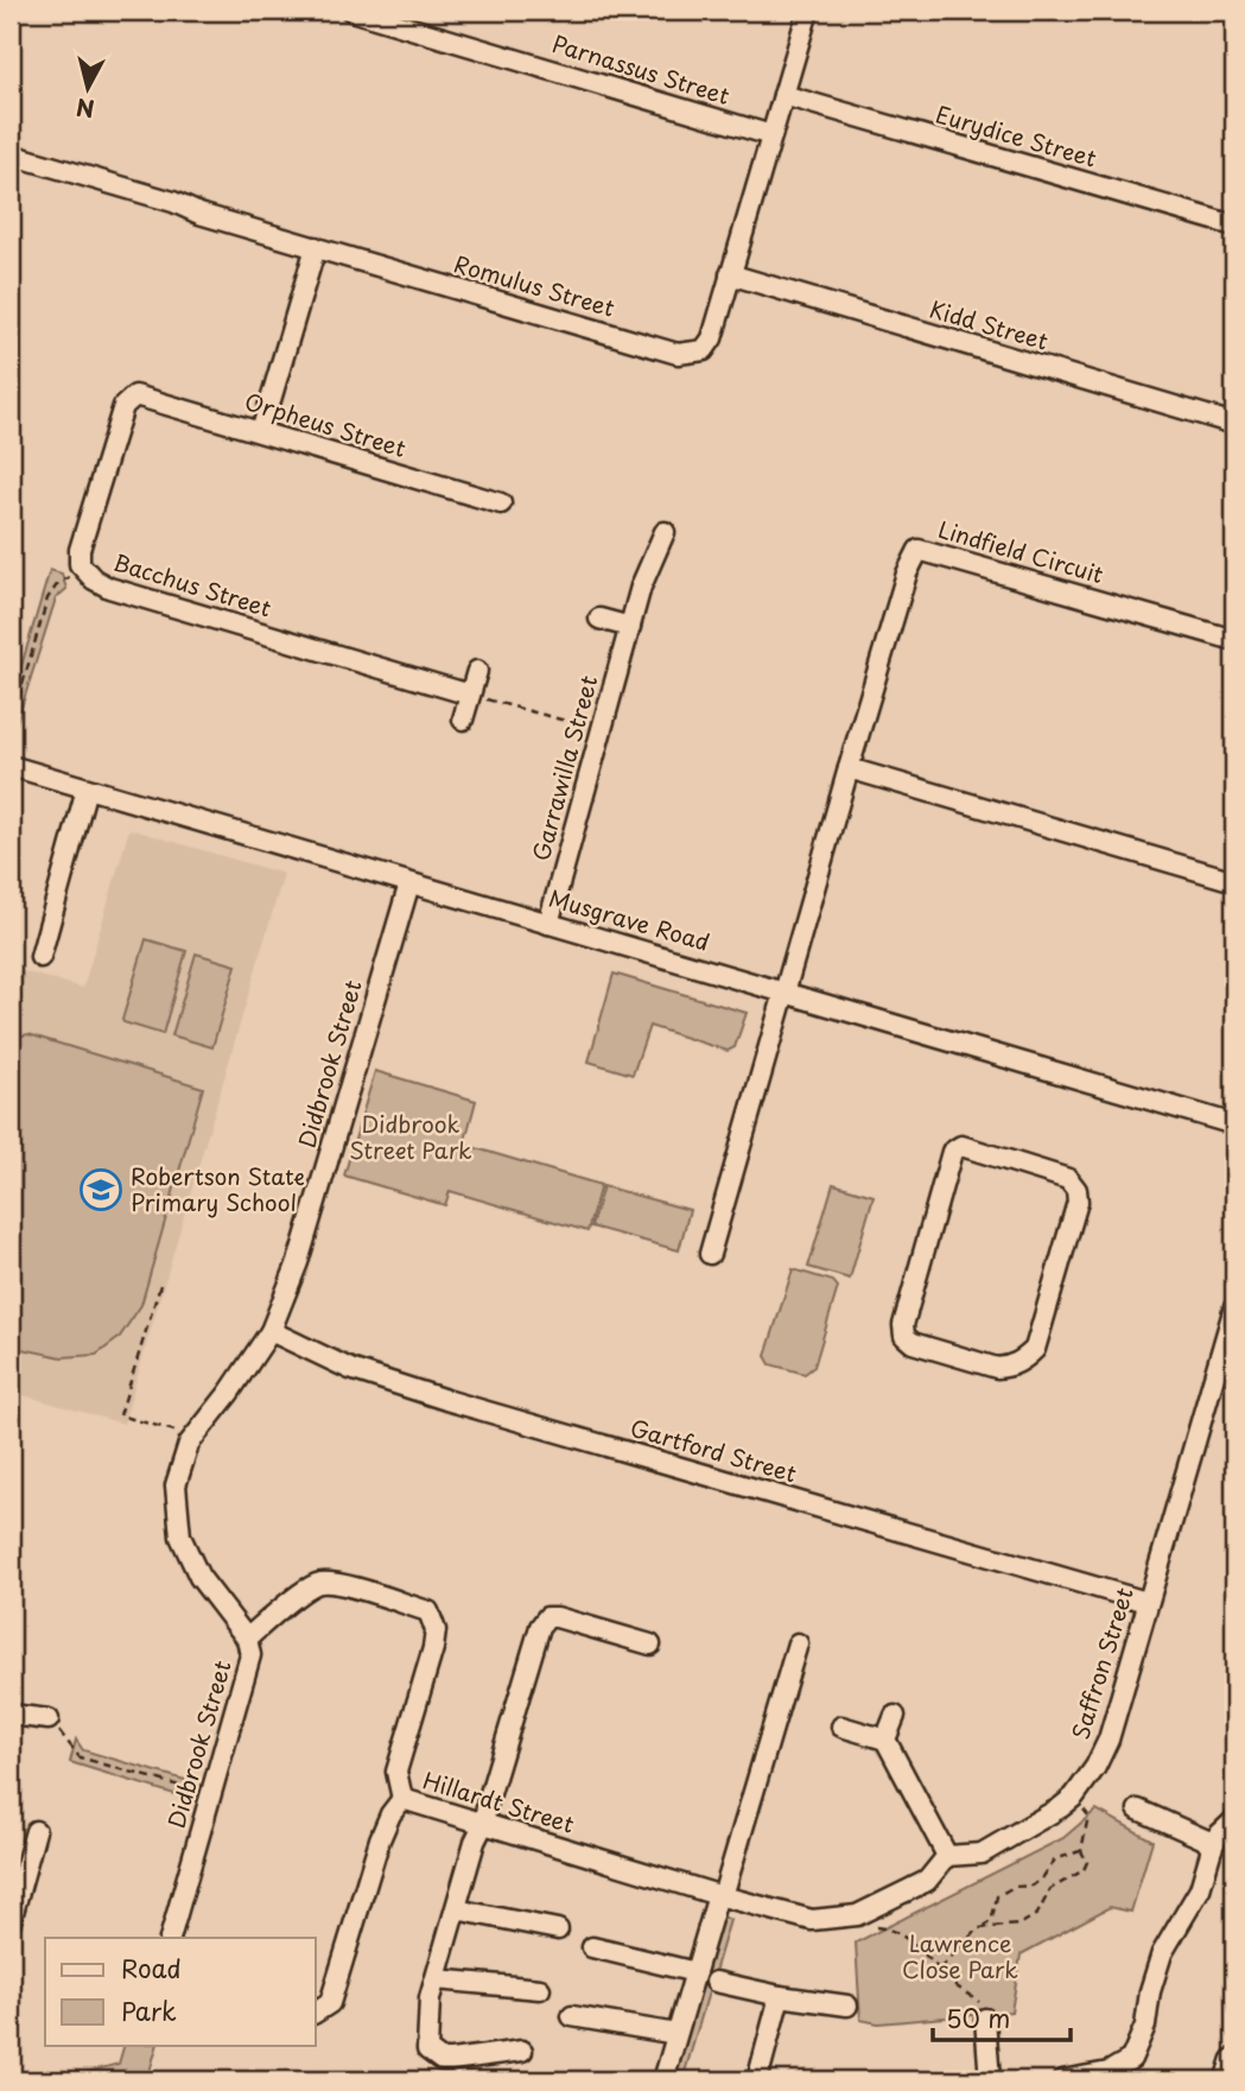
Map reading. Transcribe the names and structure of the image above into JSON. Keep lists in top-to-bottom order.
{
  "streets": {
    "street": [
      "Parnassus Street",
      "Eurydice Street",
      "Romulus Street",
      "Kidd Street",
      "Orpheus Street",
      "Lindfield Circuit",
      "Bacchus Street",
      "Garrawilla Street",
      "Musgrave Road",
      "Didbrook Street",
      "Gartford Street",
      "Saffron Street",
      "Hillardt Street"
    ]
  },
  "crossings": [
    ["Parnassus Street", "Romulus Street"],
    ["Eurydice Street", "Romulus Street"],
    ["Romulus Street", "Kidd Street"],
    ["Orpheus Street", "Bacchus Street"],
    ["Lindfield Circuit", "Musgrave Road"],
    ["Garrawilla Street", "Musgrave Road"],
    ["Musgrave Road", "Didbrook Street"],
    ["Didbrook Street", "Gartford Street"],
    ["Didbrook Street", "Hillardt Street"],
    ["Gartford Street", "Saffron Street"]
  ],
  "parks": ["Didbrook Street Park", "Lawrence Close Park"],
  "places": {
    "school or university": ["Robertson State Primary School"]
  },
  "legend": ["Road", "Park"],
  "scale_bar": "50 m",
  "north": "bottom"
}
